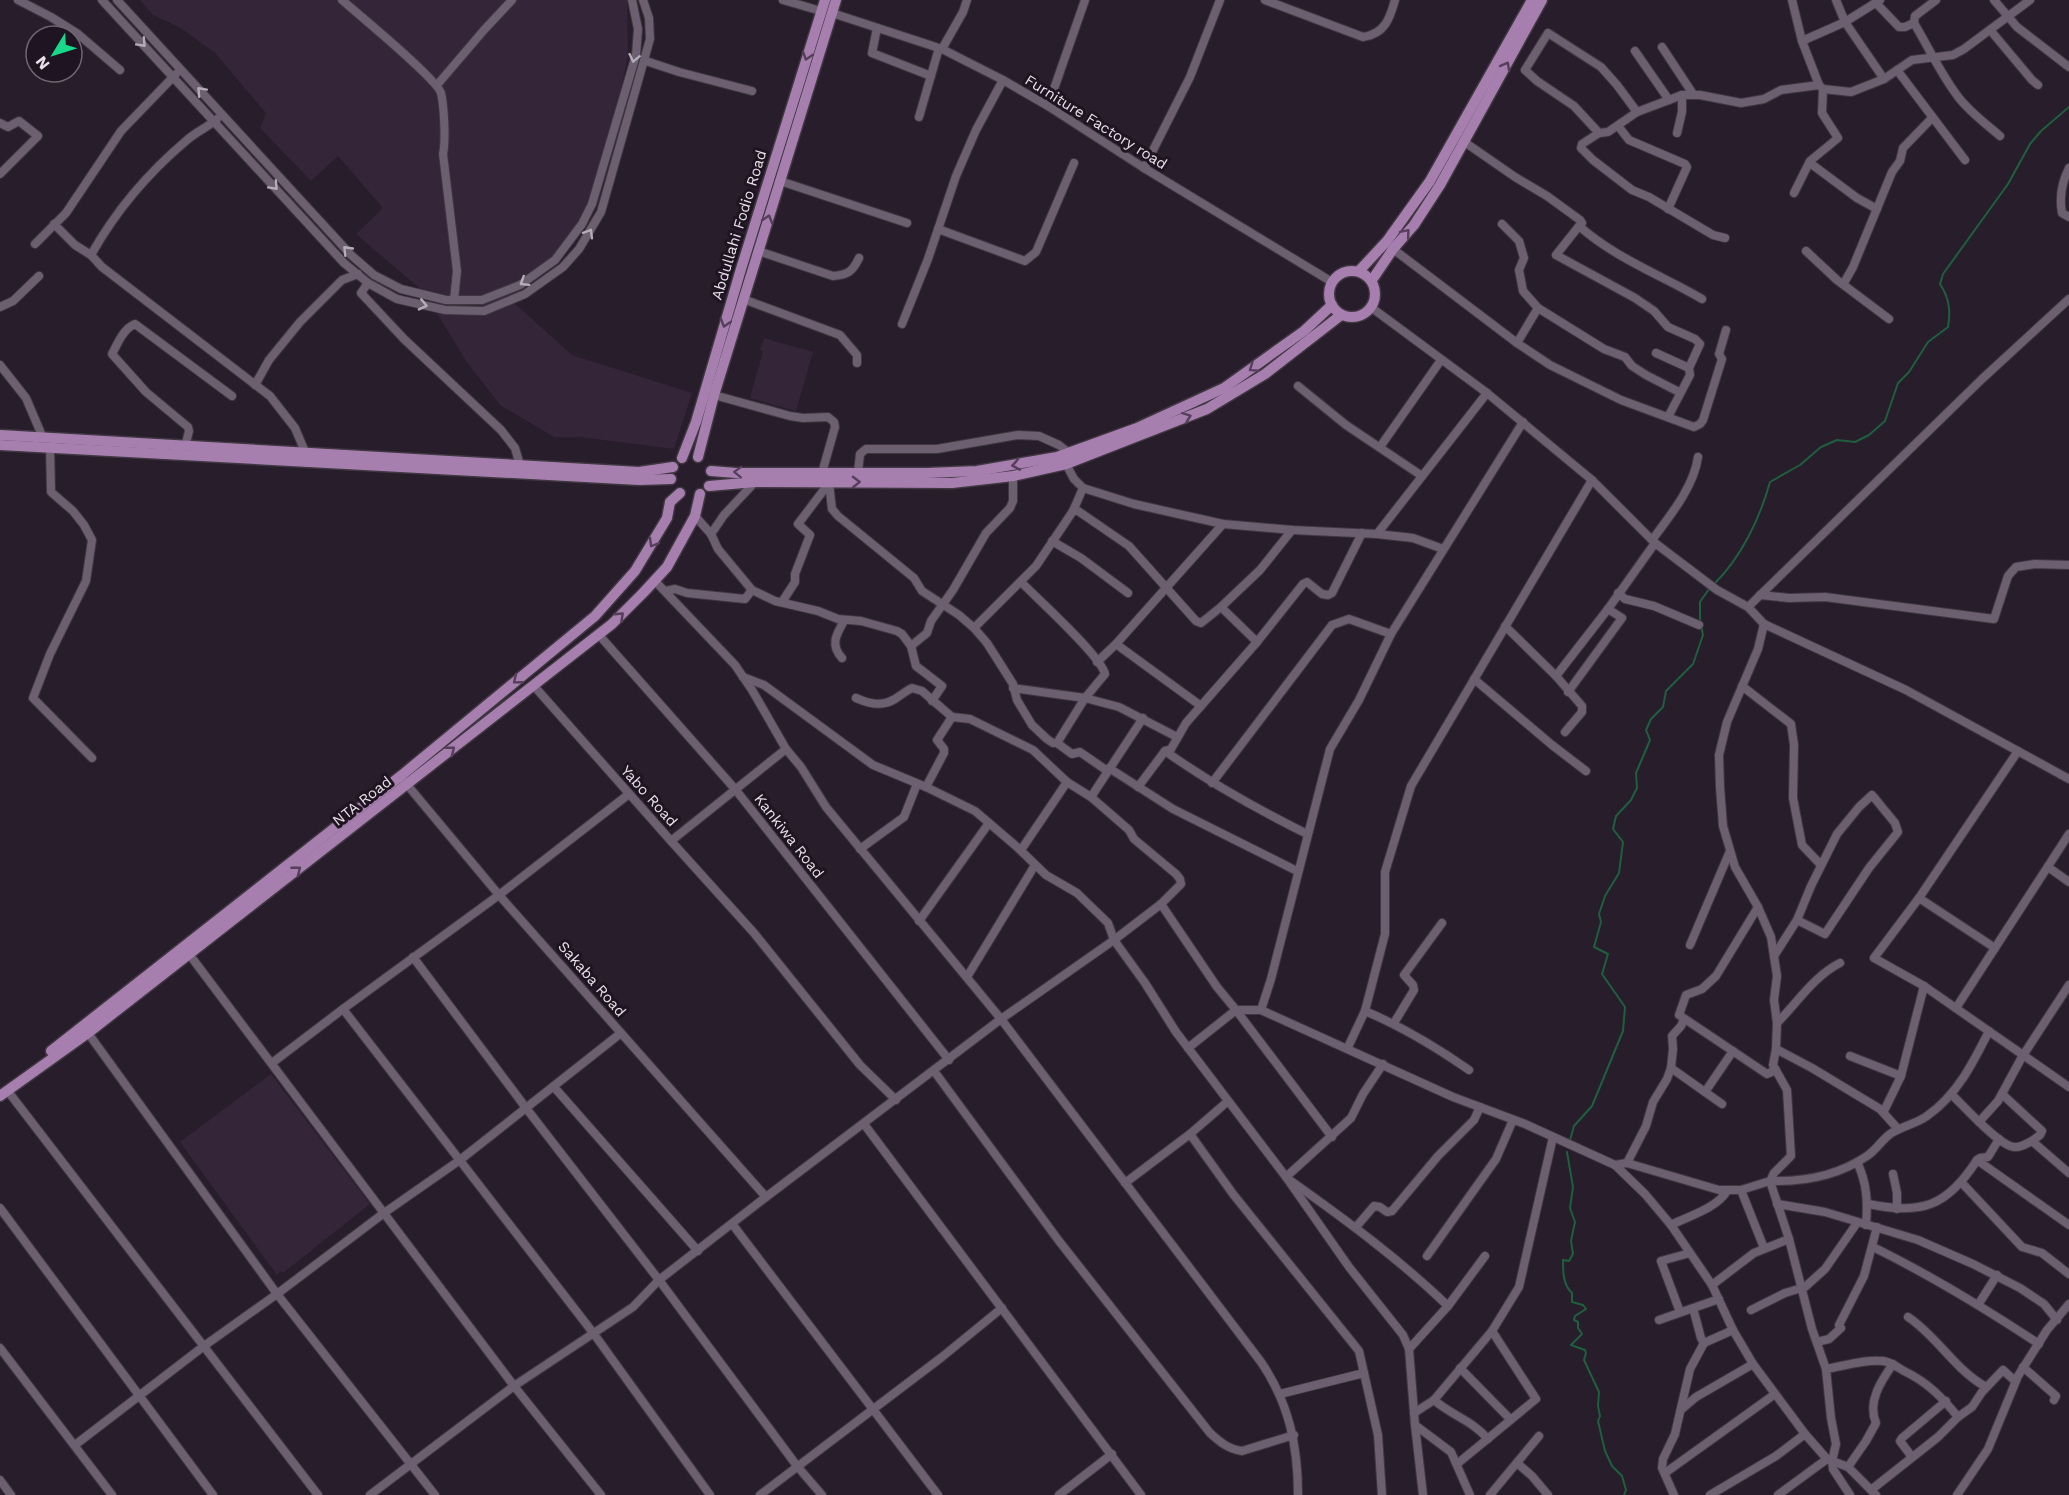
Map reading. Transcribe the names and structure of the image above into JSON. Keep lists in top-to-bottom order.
{
  "streets": {
    "main road": ["Abdullahi Fodio Road", "NTA Road"],
    "street": [
      "Furniture Factory road",
      "Yabo Road",
      "Kankiwa Road",
      "Sakaba Road"
    ]
  },
  "crossings": [
    ["Furniture Factory road", "Abdullahi Fodio Road"],
    ["Abdullahi Fodio Road", "NTA Road"],
    ["Yabo Road", "NTA Road"],
    ["Yabo Road", "Kankiwa Road"],
    ["NTA Road", "Kankiwa Road"],
    ["NTA Road", "Sakaba Road"]
  ],
  "north": "bottom left"
}
